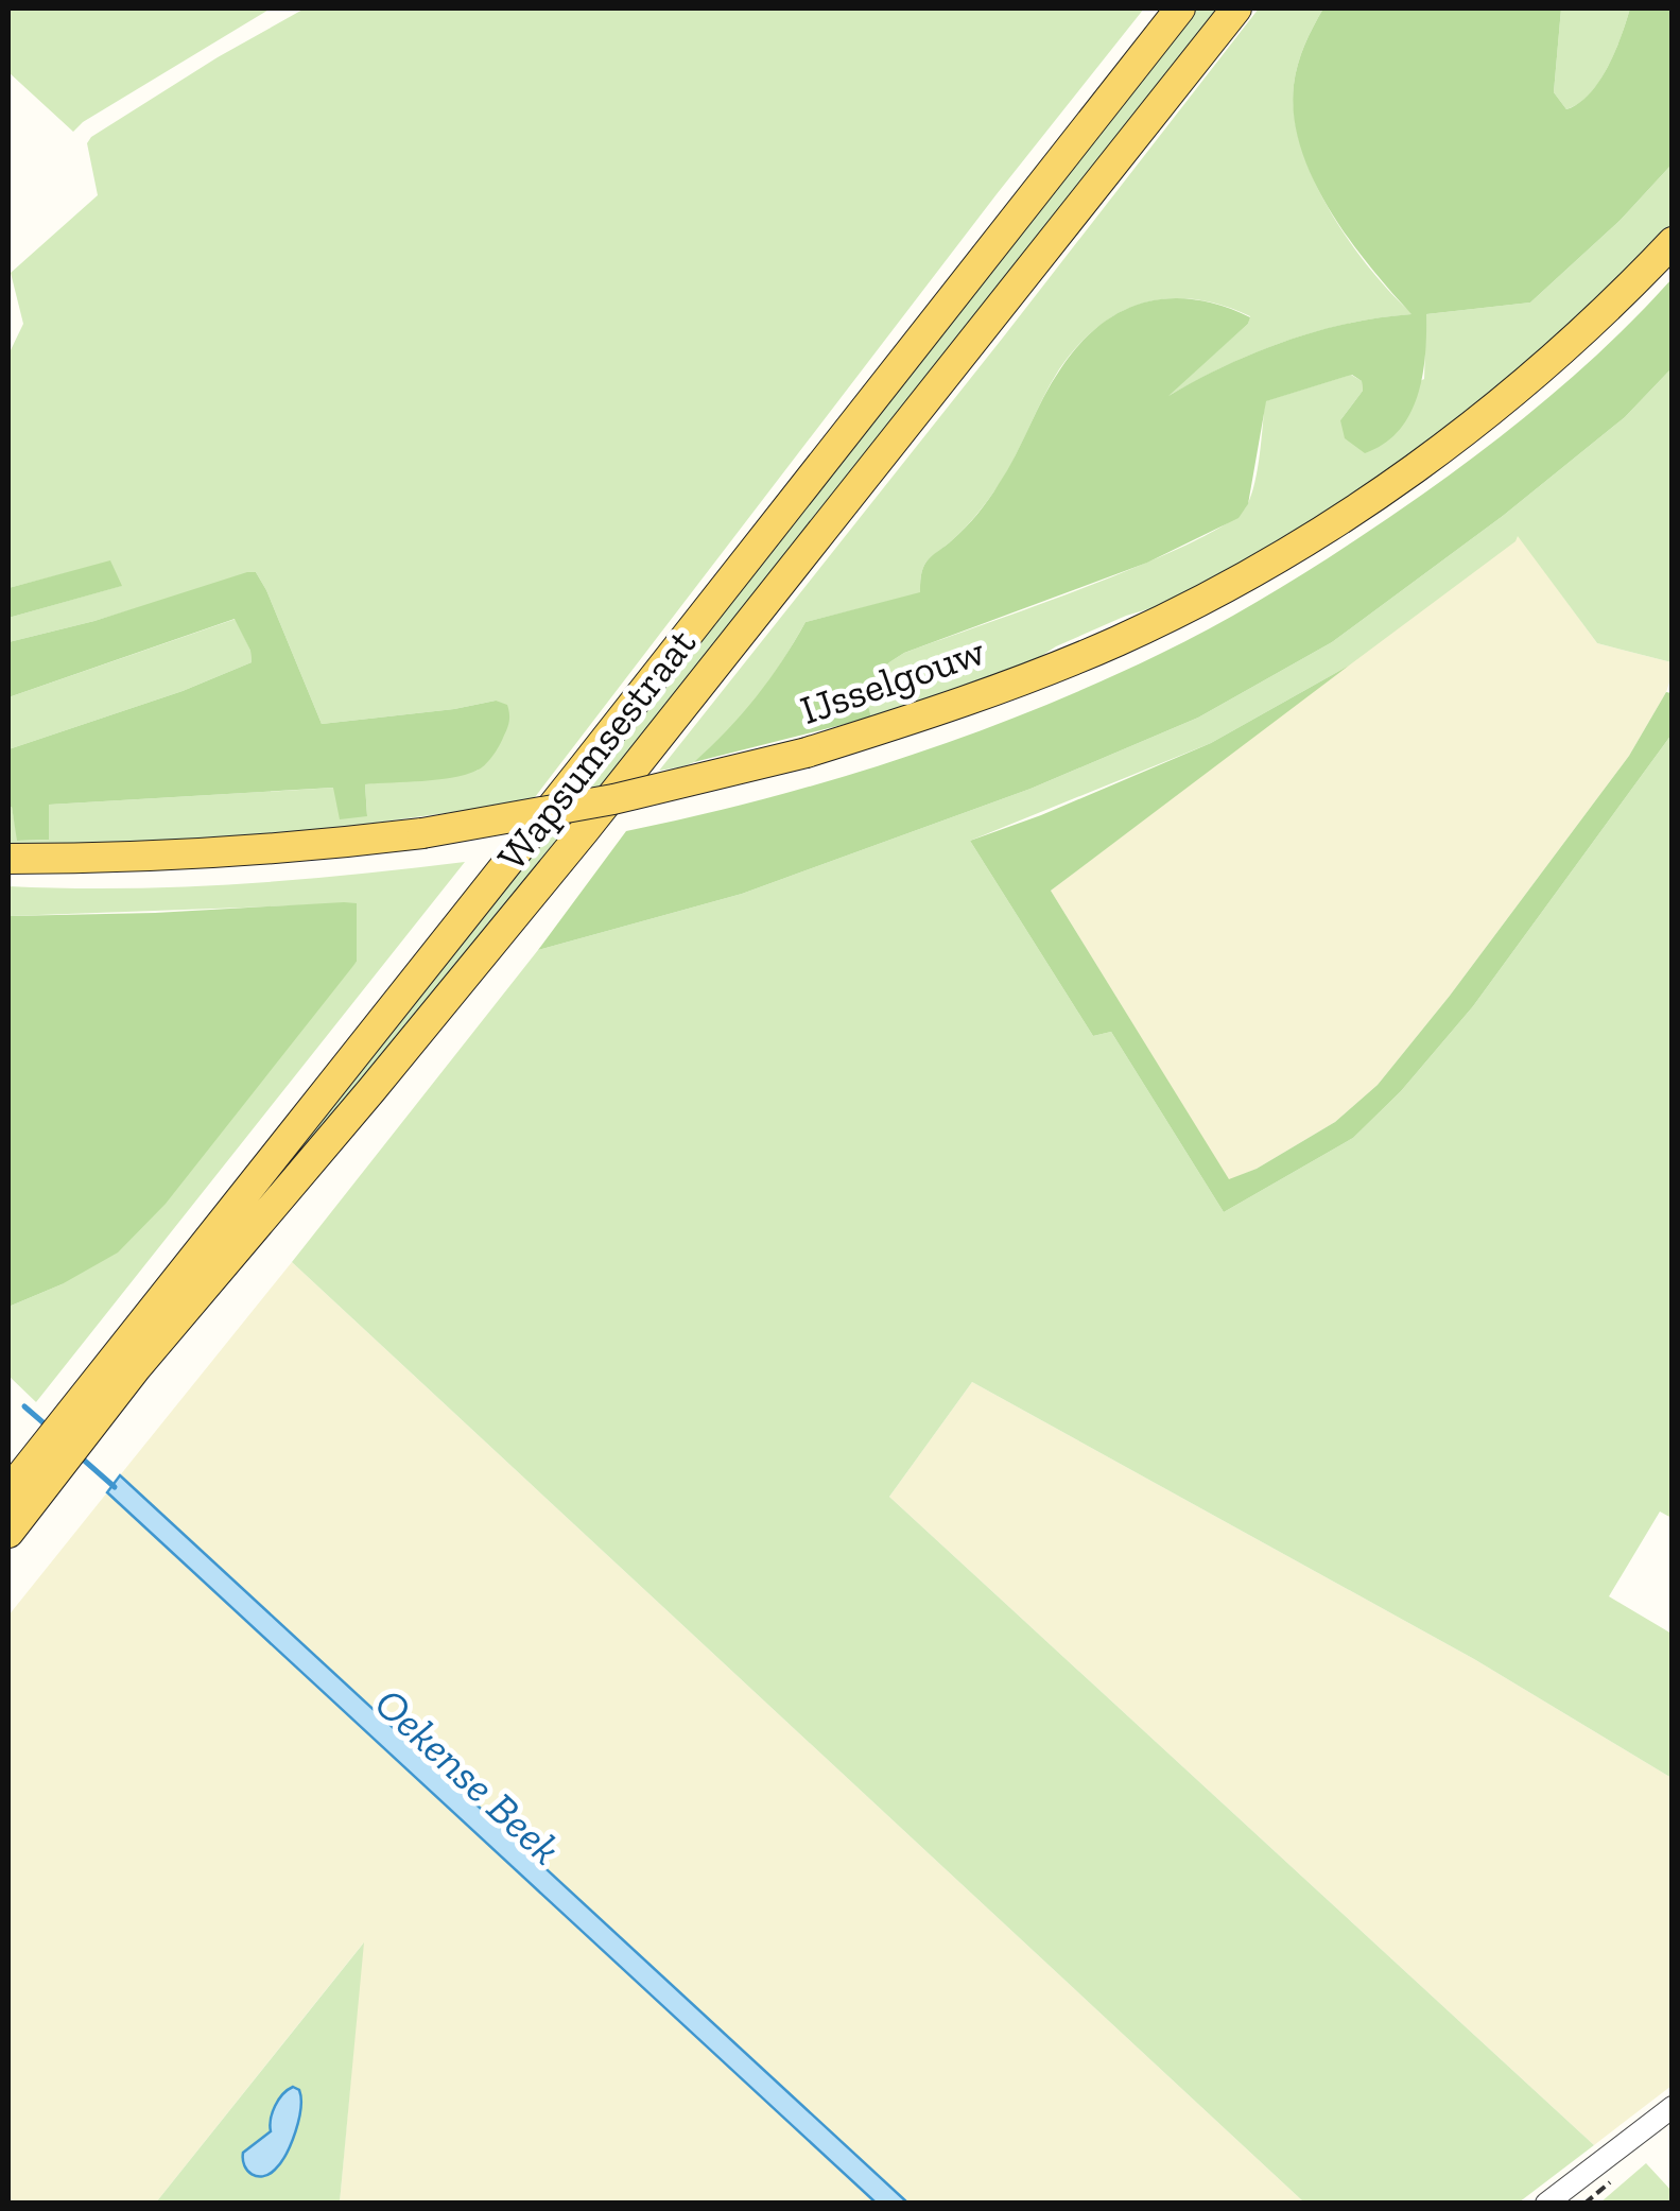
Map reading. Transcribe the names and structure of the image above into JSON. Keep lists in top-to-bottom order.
{
  "streets": {
    "main road": ["IJsselgouw", "Wapsumsestraat"]
  },
  "water": ["Oekense Beek"]
}
